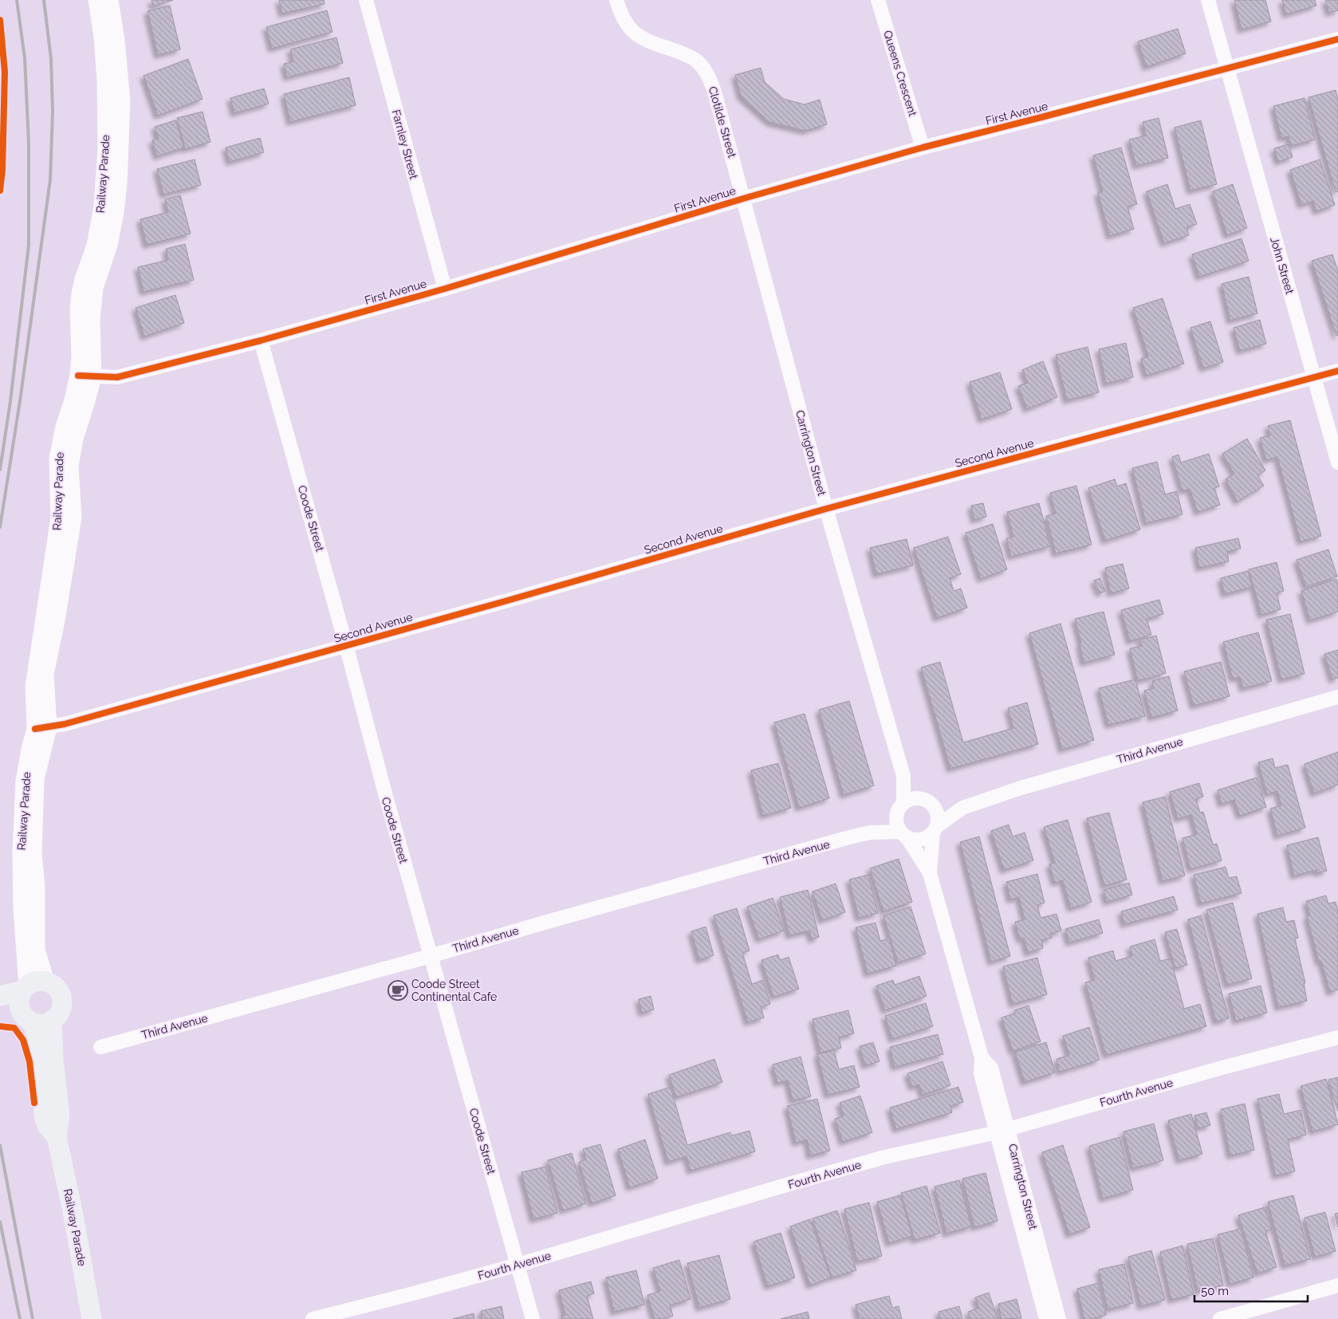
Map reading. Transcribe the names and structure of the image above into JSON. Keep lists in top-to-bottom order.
{
  "streets": {
    "main road": ["Railway Parade"],
    "street": [
      "Queens Crescent",
      "First Avenue",
      "Clotilde Street",
      "Farnley Street",
      "John Street",
      "Carrington Street",
      "Second Avenue",
      "Coode Street",
      "Third Avenue",
      "Fourth Avenue"
    ]
  },
  "crossings": [
    ["Queens Crescent", "First Avenue"],
    ["First Avenue", "Clotilde Street"],
    ["First Avenue", "Farnley Street"],
    ["First Avenue", "Railway Parade"],
    ["First Avenue", "John Street"],
    ["First Avenue", "Carrington Street"],
    ["First Avenue", "Coode Street"],
    ["Clotilde Street", "Carrington Street"],
    ["Railway Parade", "Second Avenue"],
    ["John Street", "Second Avenue"],
    ["Carrington Street", "Second Avenue"],
    ["Carrington Street", "Third Avenue"],
    ["Carrington Street", "Fourth Avenue"],
    ["Second Avenue", "Coode Street"],
    ["Coode Street", "Third Avenue"],
    ["Coode Street", "Fourth Avenue"]
  ],
  "places": {
    "cafe": ["Coode Street Continental Cafe"]
  },
  "scale_bar": "50 m"
}
